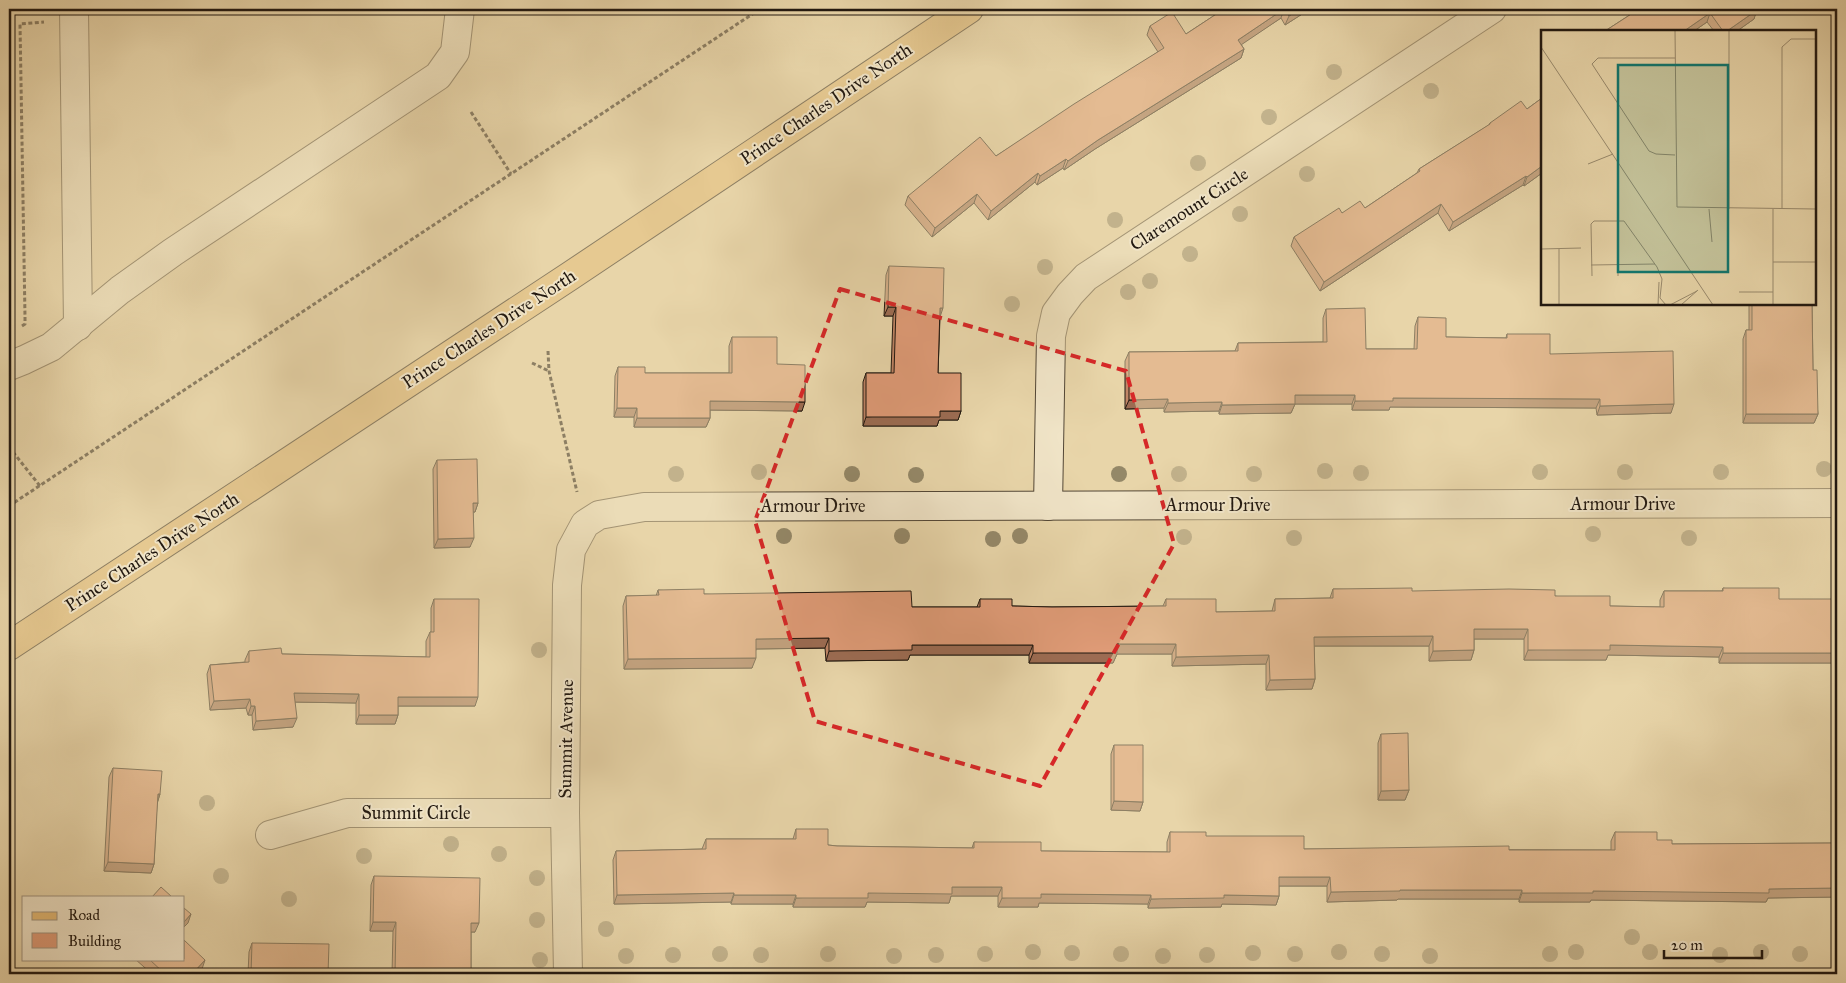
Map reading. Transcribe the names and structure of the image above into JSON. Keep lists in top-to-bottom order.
{
  "streets": {
    "main road": ["Prince Charles Drive North"],
    "street": [
      "Claremount Circle",
      "Armour Drive",
      "Summit Avenue",
      "Summit Circle"
    ]
  },
  "crossings": [
    ["Claremount Circle", "Armour Drive"],
    ["Armour Drive", "Summit Avenue"],
    ["Summit Avenue", "Summit Circle"]
  ],
  "legend": ["Road", "Building"],
  "scale_bar": "20 m"
}
